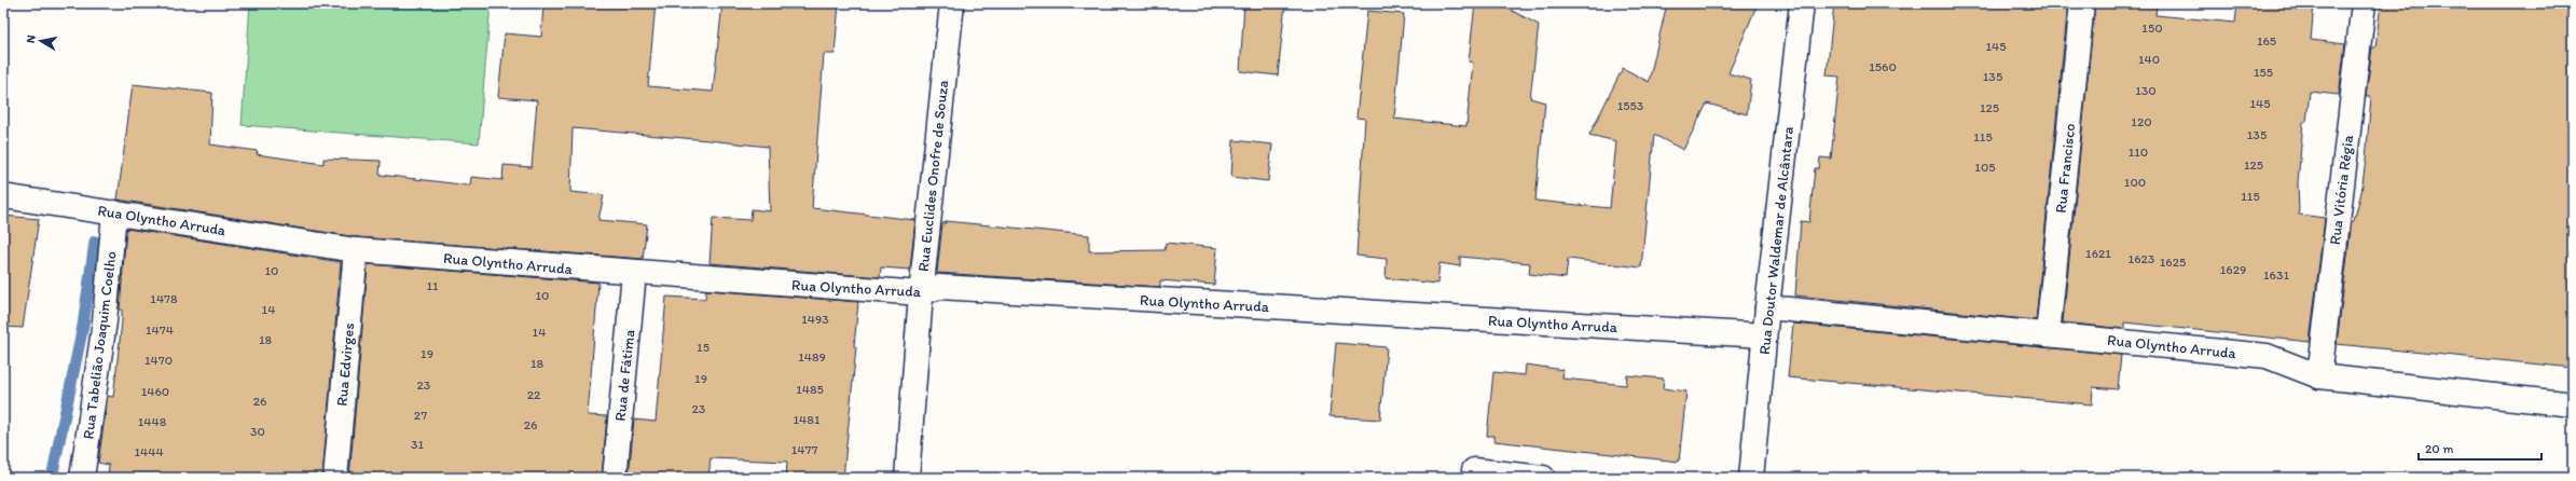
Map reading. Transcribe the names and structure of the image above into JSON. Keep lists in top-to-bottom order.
{
  "streets": {
    "street": [
      "Rua Francisco",
      "Rua Euclides Onofre de Souza",
      "Rua Vitória Régia",
      "Rua Olyntho Arruda",
      "Rua Doutor Waldemar de Alcântara",
      "Rua Tabelião Joaquim Coelho",
      "Rua Edvirges",
      "Rua de Fátima"
    ]
  },
  "crossings": [
    ["Rua Francisco", "Rua Olyntho Arruda"],
    ["Rua Euclides Onofre de Souza", "Rua Olyntho Arruda"],
    ["Rua Vitória Régia", "Rua Olyntho Arruda"],
    ["Rua Olyntho Arruda", "Rua Doutor Waldemar de Alcântara"],
    ["Rua Olyntho Arruda", "Rua Tabelião Joaquim Coelho"],
    ["Rua Olyntho Arruda", "Rua Edvirges"],
    ["Rua Olyntho Arruda", "Rua de Fátima"]
  ],
  "house_numbers": [
    "150",
    "165",
    "145",
    "140",
    "1560",
    "155",
    "135",
    "130",
    "145",
    "1553",
    "125",
    "120",
    "135",
    "115",
    "110",
    "125",
    "105",
    "100",
    "115",
    "1621",
    "1623",
    "1625",
    "1629",
    "10",
    "1631",
    "11",
    "10",
    "1478",
    "14",
    "1493",
    "1474",
    "14",
    "18",
    "15",
    "19",
    "1489",
    "1470",
    "18",
    "19",
    "23",
    "1485",
    "1460",
    "22",
    "26",
    "23",
    "27",
    "1481",
    "1448",
    "26",
    "30",
    "31",
    "1477",
    "1444"
  ],
  "scale_bar": "20 m",
  "north": "left"
}
